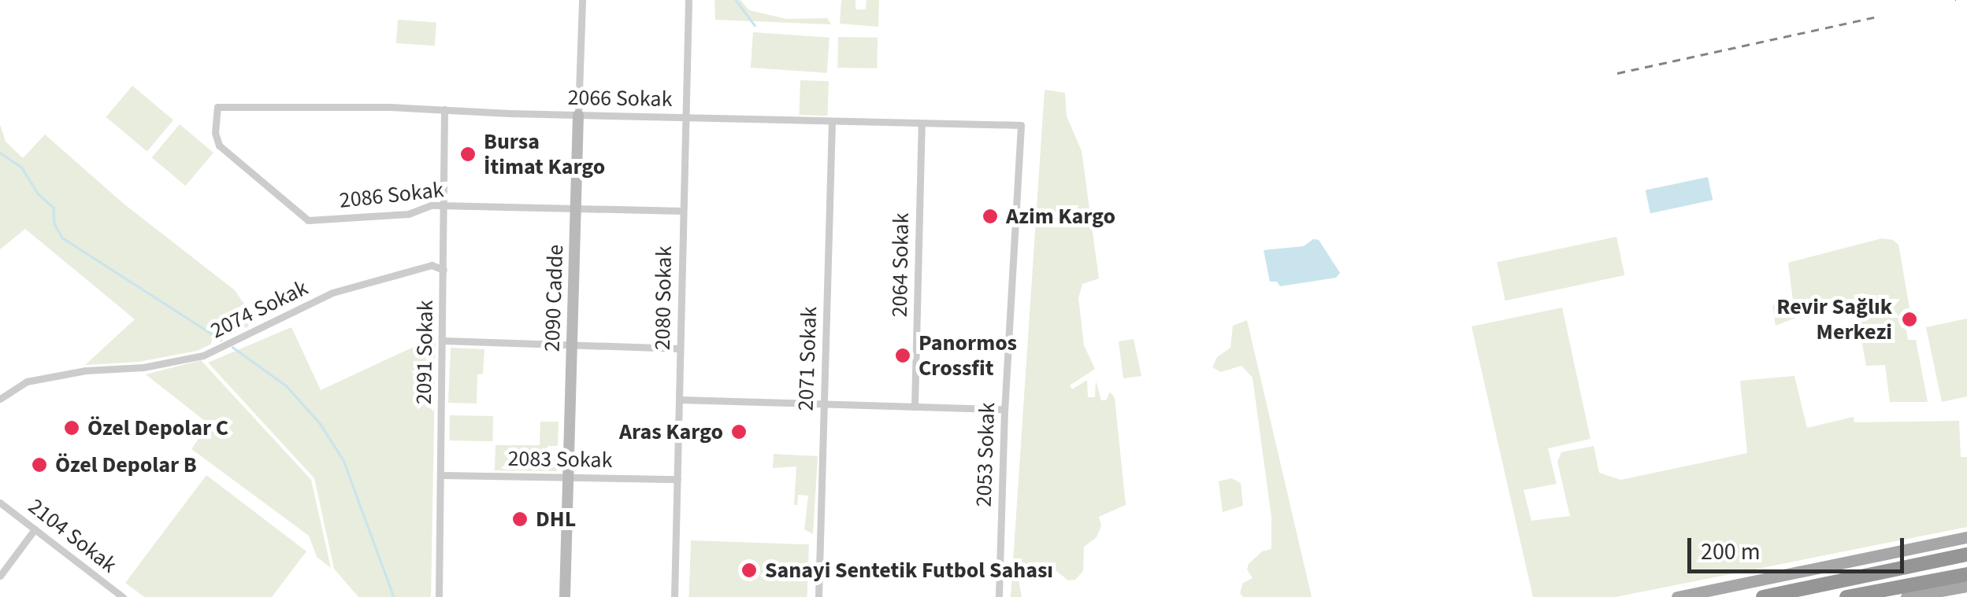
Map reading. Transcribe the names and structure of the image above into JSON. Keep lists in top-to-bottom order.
{
  "streets": {
    "street": [
      "2066 Sokak",
      "2086 Sokak",
      "2064 Sokak",
      "2090 Cadde",
      "2080 Sokak",
      "2074 Sokak",
      "2091 Sokak",
      "2071 Sokak",
      "2053 Sokak",
      "2083 Sokak",
      "2104 Sokak"
    ]
  },
  "crossings": [
    ["2066 Sokak", "2086 Sokak"],
    ["2066 Sokak", "2064 Sokak"],
    ["2066 Sokak", "2090 Cadde"],
    ["2066 Sokak", "2080 Sokak"],
    ["2066 Sokak", "2091 Sokak"],
    ["2066 Sokak", "2071 Sokak"],
    ["2066 Sokak", "2053 Sokak"],
    ["2086 Sokak", "2090 Cadde"],
    ["2086 Sokak", "2080 Sokak"],
    ["2086 Sokak", "2091 Sokak"],
    ["2090 Cadde", "2083 Sokak"],
    ["2080 Sokak", "2083 Sokak"],
    ["2074 Sokak", "2091 Sokak"],
    ["2091 Sokak", "2083 Sokak"]
  ],
  "places": [
    "Bursa İtimat Kargo",
    "Azim Kargo",
    "Revir Sağlık Merkezi",
    "Panormos Crossfit",
    "Özel Depolar C",
    "Aras Kargo",
    "Özel Depolar B",
    "DHL",
    "Sanayi Sentetik Futbol Sahası"
  ],
  "scale_bar": "200 m"
}
